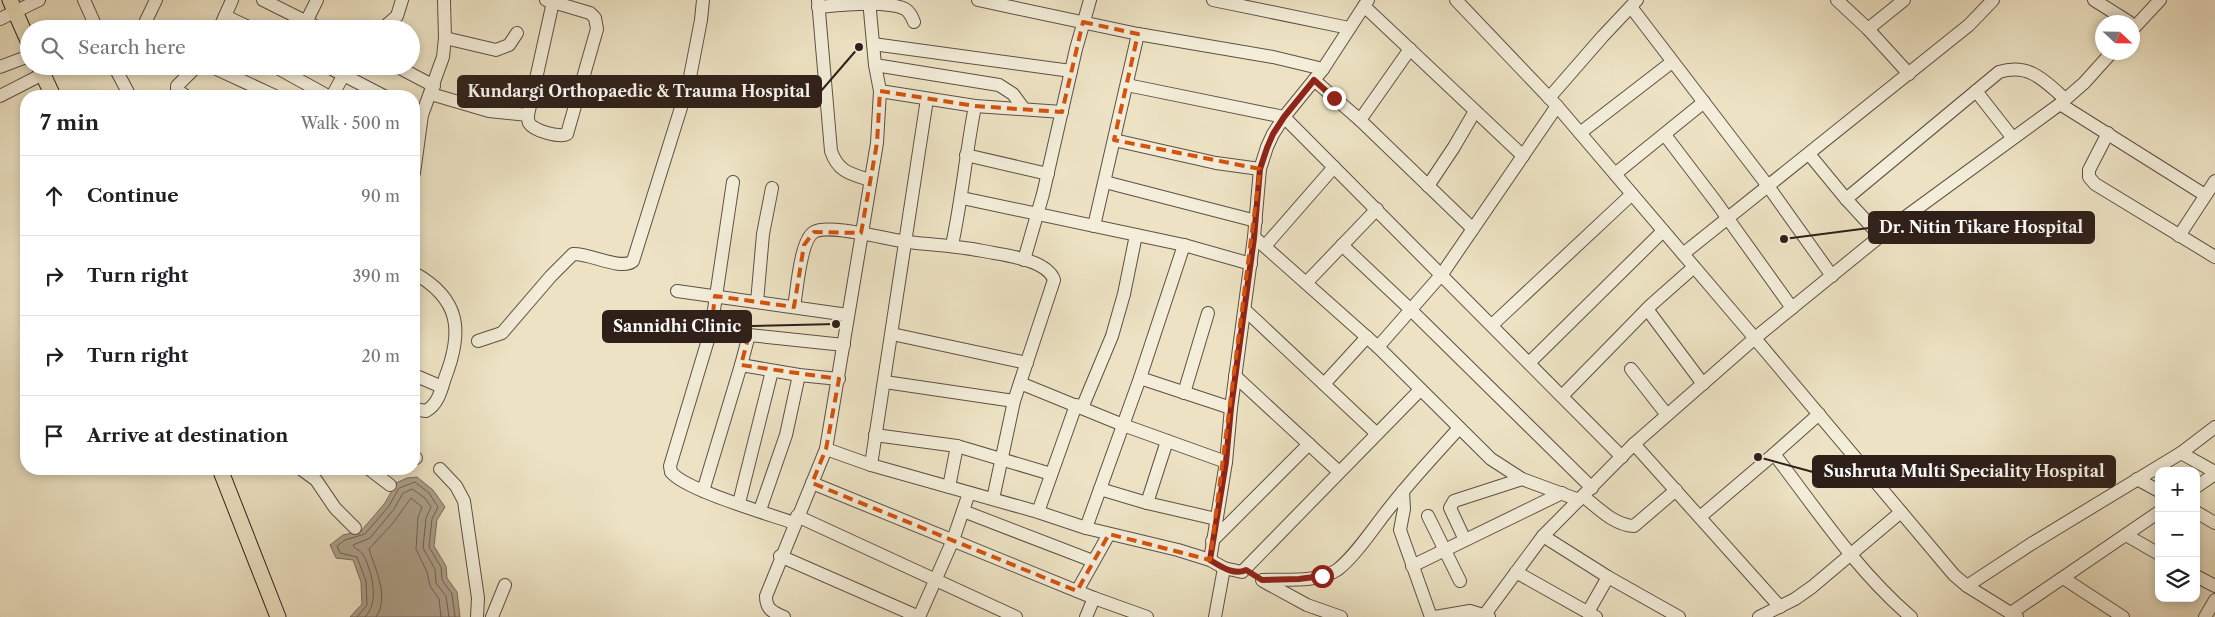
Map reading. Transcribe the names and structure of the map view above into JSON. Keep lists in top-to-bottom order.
{
  "places": [
    "Kundargi Orthopaedic & Trauma Hospital",
    "Dr. Nitin Tikare Hospital",
    "Sannidhi Clinic",
    "Sushruta Multi Speciality Hospital"
  ],
  "north": "right",
  "page": {
    "search": "Search here",
    "heading": ["7 min", "Walk · 500 m"],
    "list": [
      ["Continue", "90 m"],
      ["Turn right", "390 m"],
      ["Turn right", "20 m"],
      "Arrive at destination"
    ],
    "map_buttons": ["+", "−"]
  }
}
